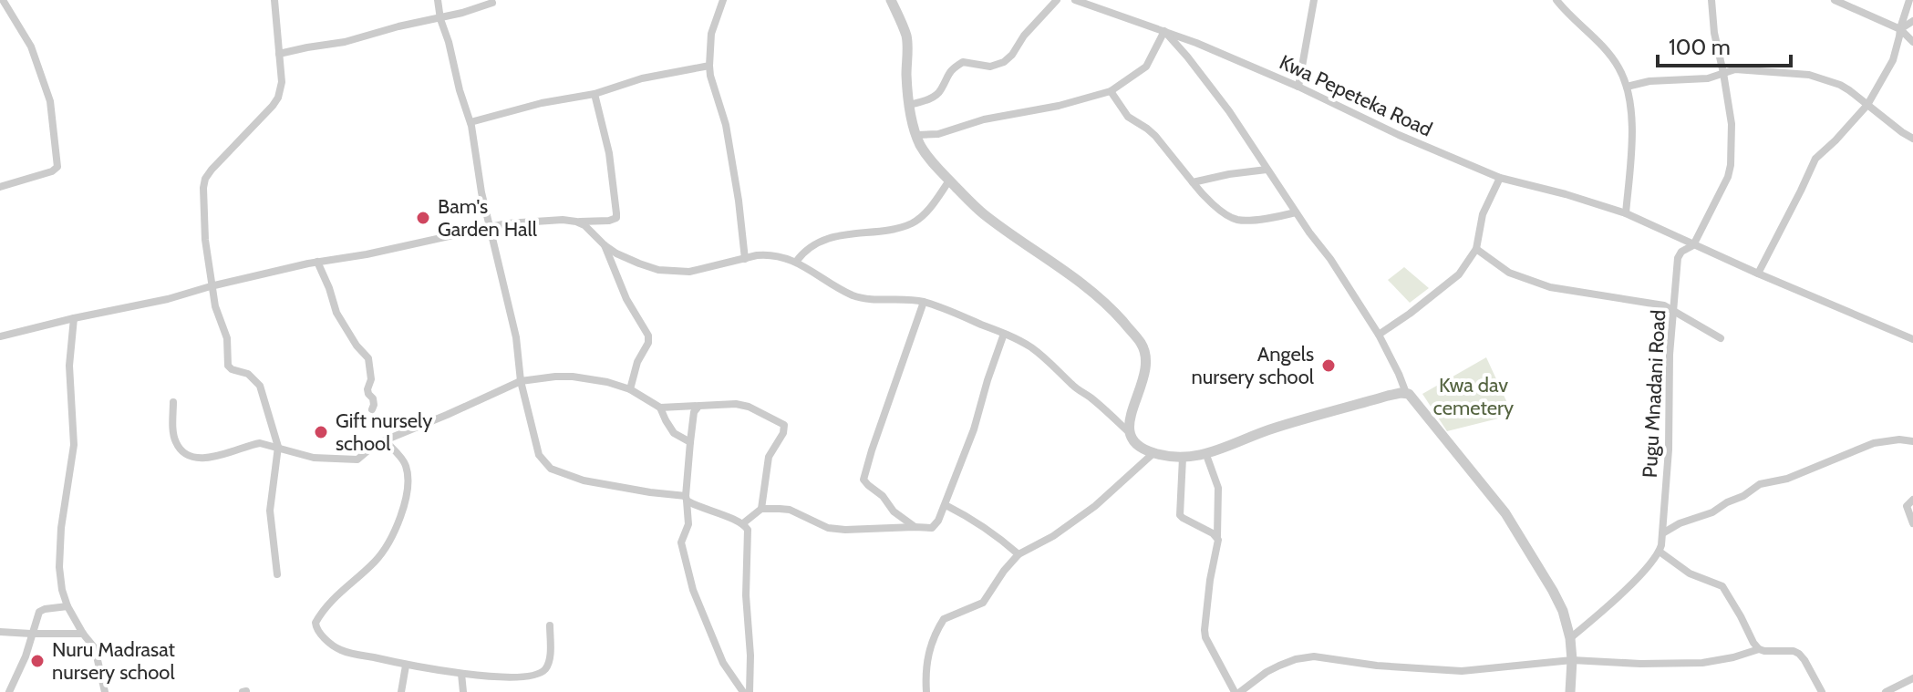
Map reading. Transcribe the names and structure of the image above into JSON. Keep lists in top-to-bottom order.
{
  "streets": {
    "street": ["Kwa Pepeteka Road", "Pugu Mnadani Road"]
  },
  "crossings": [
    ["Kwa Pepeteka Road", "Pugu Mnadani Road"]
  ],
  "parks": ["Kwa dav cemetery"],
  "places": [
    "Bam's Garden Hall",
    "Angels nursery school",
    "Gift nursely school",
    "Nuru Madrasat nursery school"
  ],
  "scale_bar": "100 m"
}
